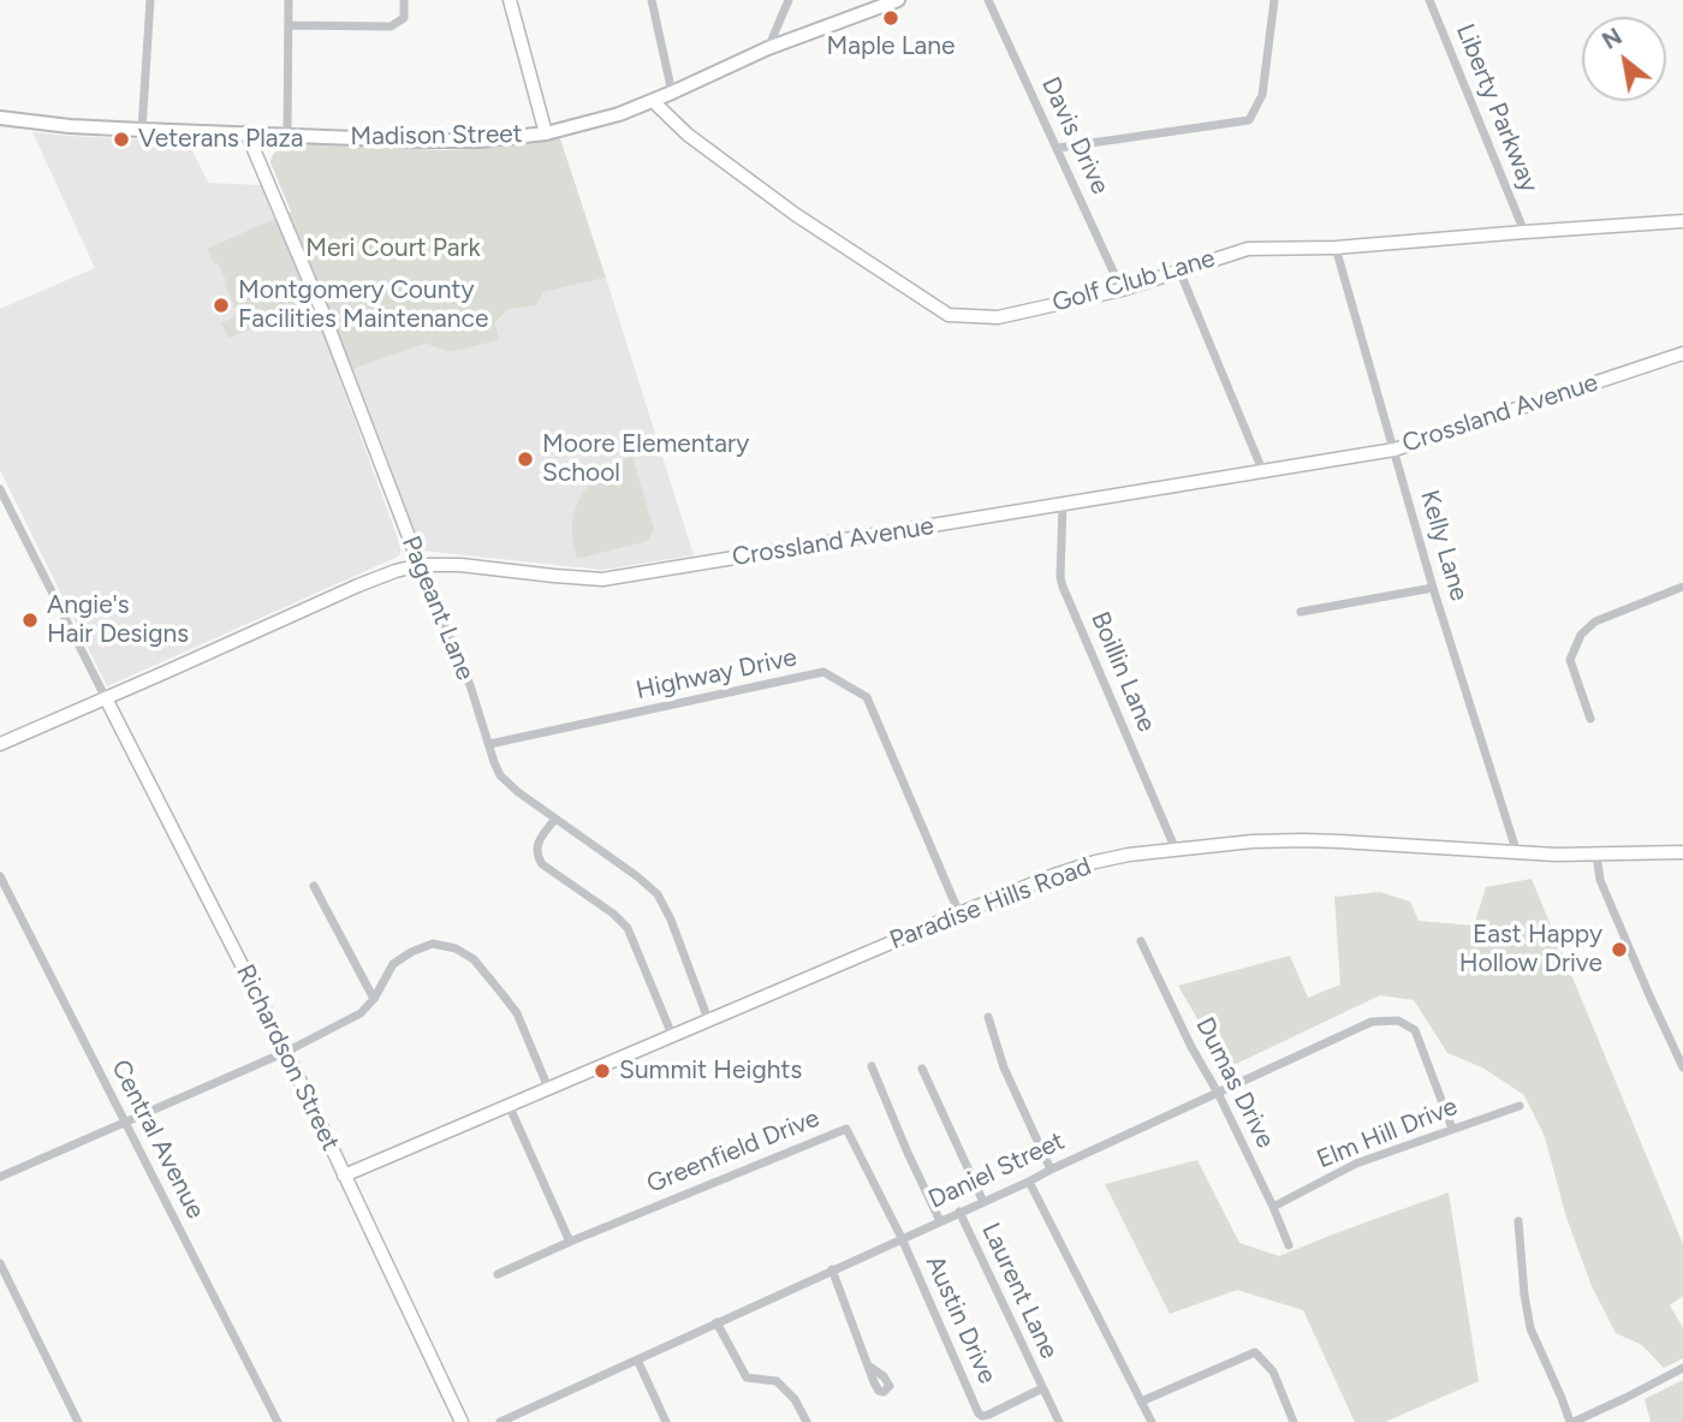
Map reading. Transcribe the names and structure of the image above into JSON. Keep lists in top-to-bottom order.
{
  "streets": {
    "main road": ["Madison Street"],
    "street": [
      "Liberty Parkway",
      "Davis Drive",
      "Golf Club Lane",
      "Crossland Avenue",
      "Kelly Lane",
      "Pageant Lane",
      "Boillin Lane",
      "Highway Drive",
      "Paradise Hills Road",
      "Richardson Street",
      "Dumas Drive",
      "Elm Hill Drive",
      "Central Avenue",
      "Greenfield Drive",
      "Daniel Street",
      "Laurent Lane",
      "Austin Drive"
    ]
  },
  "crossings": [
    ["Liberty Parkway", "Golf Club Lane"],
    ["Madison Street", "Golf Club Lane"],
    ["Madison Street", "Pageant Lane"],
    ["Davis Drive", "Golf Club Lane"],
    ["Golf Club Lane", "Kelly Lane"],
    ["Crossland Avenue", "Kelly Lane"],
    ["Crossland Avenue", "Pageant Lane"],
    ["Crossland Avenue", "Boillin Lane"],
    ["Crossland Avenue", "Richardson Street"],
    ["Kelly Lane", "Paradise Hills Road"],
    ["Pageant Lane", "Highway Drive"],
    ["Pageant Lane", "Paradise Hills Road"],
    ["Boillin Lane", "Paradise Hills Road"],
    ["Highway Drive", "Paradise Hills Road"],
    ["Paradise Hills Road", "Richardson Street"],
    ["Dumas Drive", "Elm Hill Drive"],
    ["Dumas Drive", "Daniel Street"],
    ["Elm Hill Drive", "Daniel Street"],
    ["Greenfield Drive", "Daniel Street"],
    ["Greenfield Drive", "Austin Drive"],
    ["Daniel Street", "Laurent Lane"],
    ["Daniel Street", "Austin Drive"],
    ["Laurent Lane", "Austin Drive"]
  ],
  "parks": ["Meri Court Park"],
  "places": [
    "Maple Lane",
    "Veterans Plaza",
    "Montgomery County Facilities Maintenance",
    "Moore Elementary School",
    "Angie's Hair Designs",
    "East Happy Hollow Drive",
    "Summit Heights"
  ],
  "north": "top left"
}
